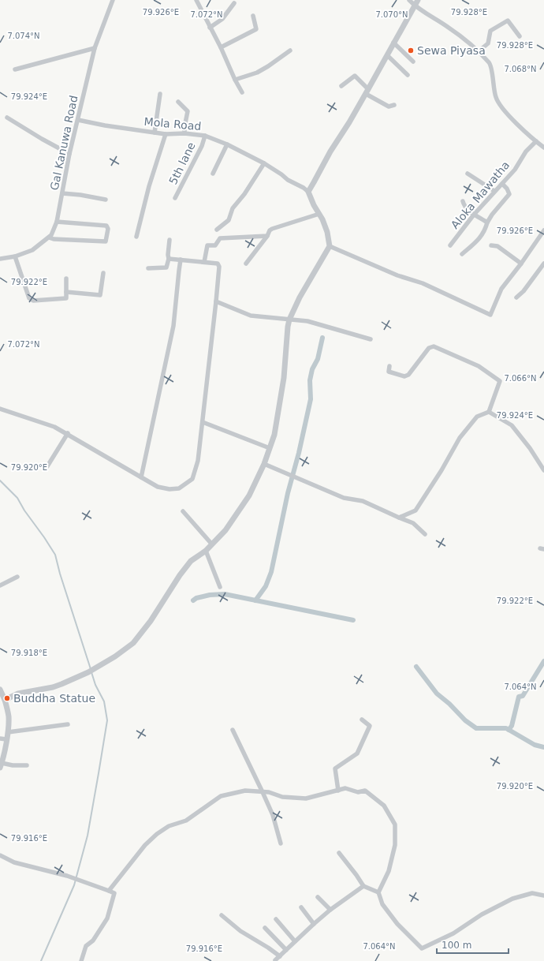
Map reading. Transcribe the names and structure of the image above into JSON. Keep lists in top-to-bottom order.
{
  "streets": {
    "street": [
      "Mola Road",
      "Gal Kanuwa Road",
      "5th lane",
      "Aloka Mawatha"
    ]
  },
  "crossings": [
    ["Mola Road", "Gal Kanuwa Road"],
    ["Mola Road", "5th lane"]
  ],
  "places": ["Sewa Piyasa", "Buddha Statue"],
  "scale_bar": "100 m",
  "coordinates": [
    "79.926°E",
    "79.928°E",
    "7.072°N",
    "7.070°N",
    "7.074°N",
    "7.068°N",
    "79.924°E",
    "79.922°E",
    "7.066°N",
    "79.920°E",
    "79.918°E",
    "7.064°N",
    "79.916°E"
  ]
}
